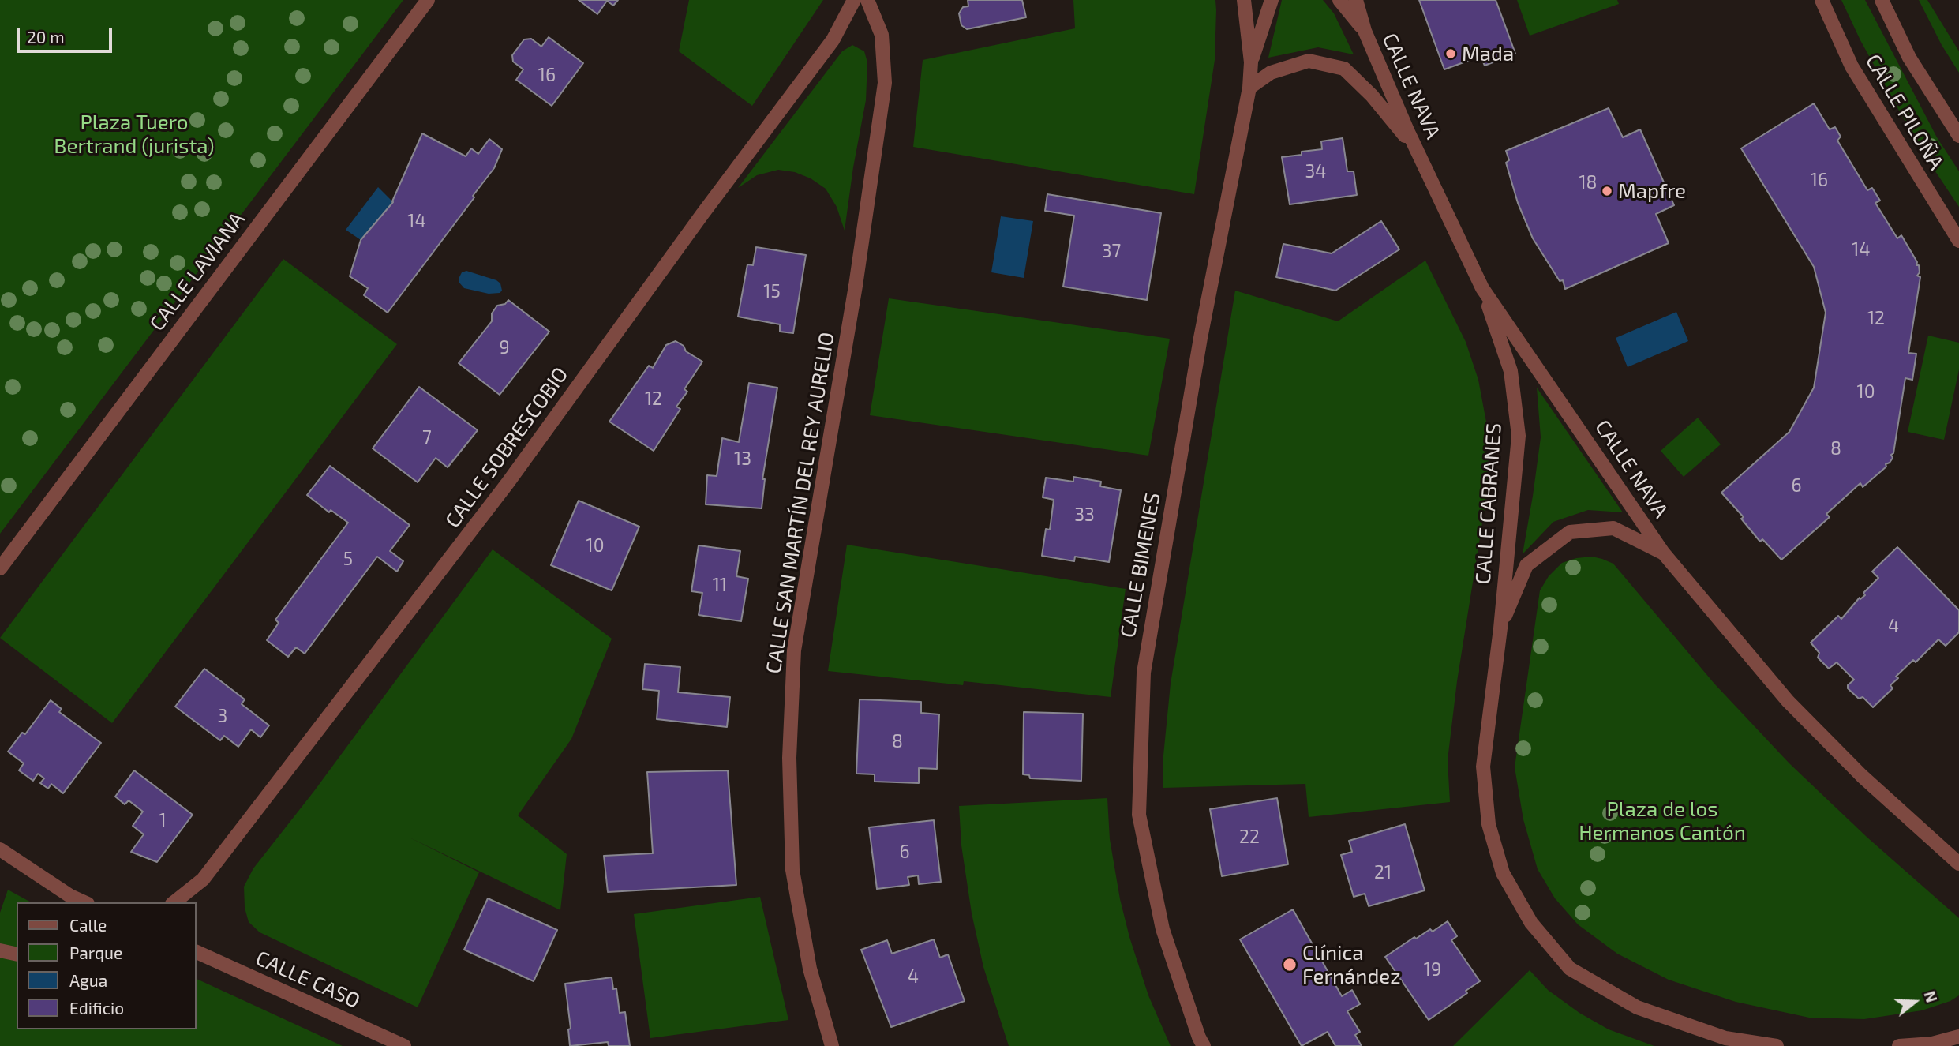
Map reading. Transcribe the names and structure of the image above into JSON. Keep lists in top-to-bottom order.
{
  "streets": {
    "street": [
      "CALLE NAVA",
      "CALLE PILOÑA",
      "CALLE LAVIANA",
      "CALLE SOBRESCOBIO",
      "CALLE SAN MARTÍN DEL REY AURELIO",
      "CALLE CABRANES",
      "CALLE BIMENES",
      "CALLE CASO"
    ]
  },
  "crossings": [
    ["CALLE NAVA", "CALLE CABRANES"]
  ],
  "parks": ["Plaza Tuero Bertrand (jurista)", "Plaza de los Hermanos Cantón"],
  "places": ["Mada", "Mapfre", "Clínica Fernández"],
  "house_numbers": [
    "16",
    "34",
    "16",
    "18",
    "14",
    "14",
    "37",
    "15",
    "12",
    "9",
    "10",
    "12",
    "7",
    "8",
    "13",
    "6",
    "33",
    "10",
    "5",
    "11",
    "4",
    "3",
    "8",
    "1",
    "22",
    "6",
    "21",
    "19",
    "4"
  ],
  "legend": [
    "Calle",
    "Parque",
    "Agua",
    "Edificio"
  ],
  "scale_bar": "20 m",
  "north": "right"
}
